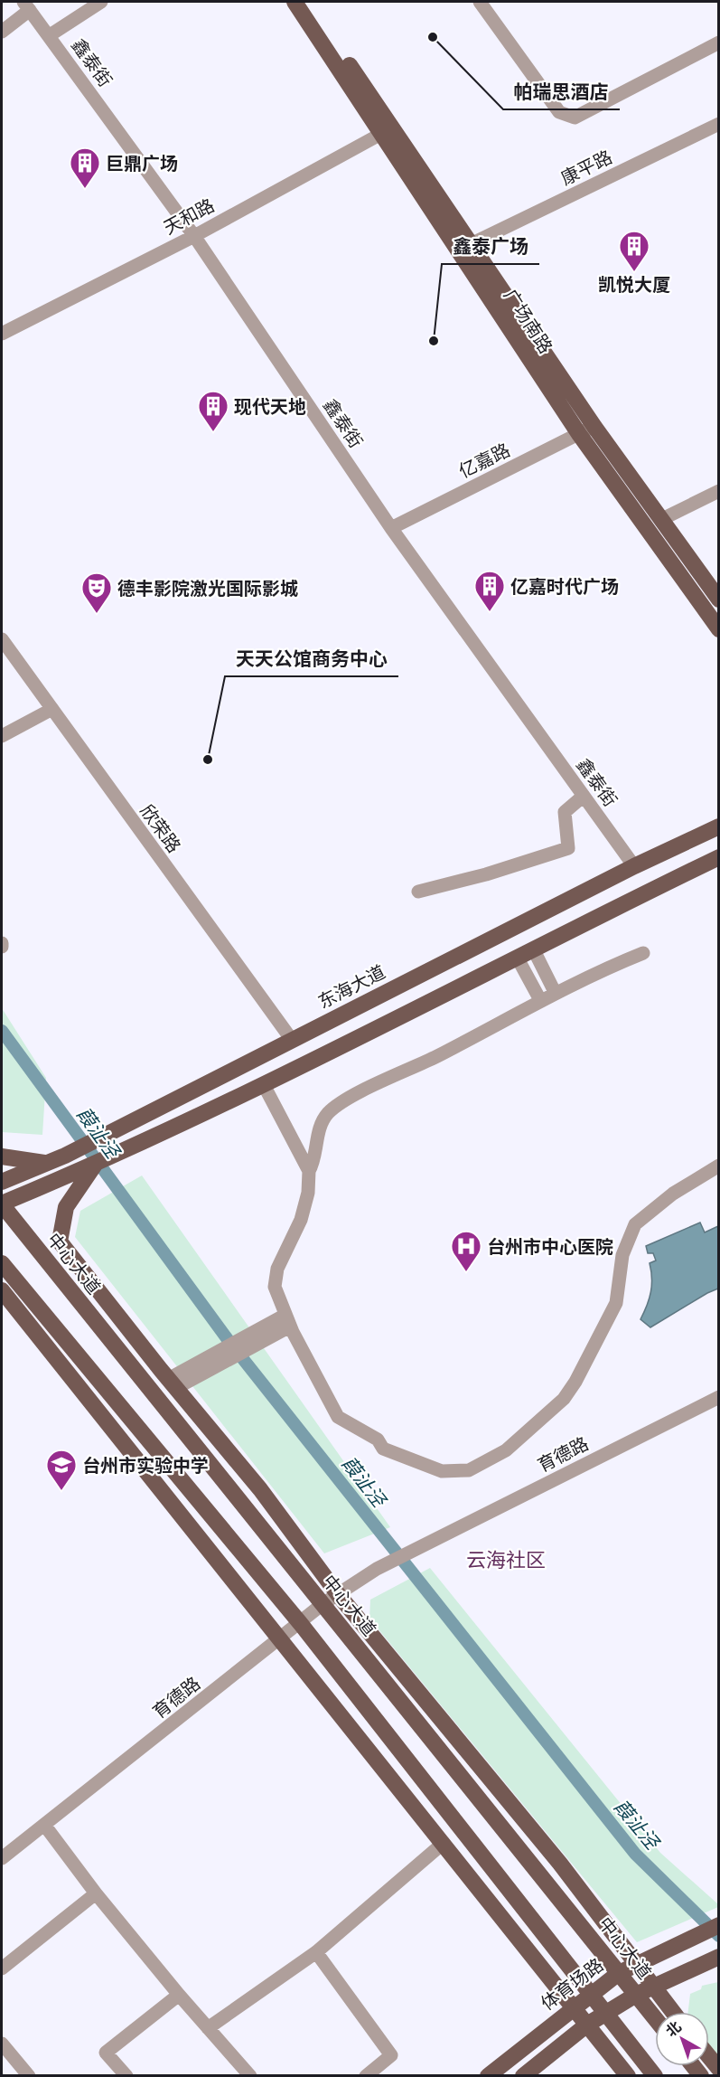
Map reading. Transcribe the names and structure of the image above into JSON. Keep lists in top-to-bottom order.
{
  "streets": {
    "main road": [
      "广场南路",
      "东海大道",
      "中心大道",
      "体育场路"
    ],
    "street": [
      "鑫泰街",
      "康平路",
      "天和路",
      "亿嘉路",
      "欣荣路",
      "育德路"
    ]
  },
  "crossings": [
    ["鑫泰街", "天和路"],
    ["鑫泰街", "亿嘉路"],
    ["鑫泰街", "东海大道"],
    ["康平路", "广场南路"],
    ["天和路", "广场南路"],
    ["广场南路", "亿嘉路"],
    ["欣荣路", "东海大道"],
    ["中心大道", "育德路"],
    ["中心大道", "体育场路"]
  ],
  "districts": ["云海社区"],
  "water": ["葭沚泾"],
  "places": {
    "other": ["帕瑞思酒店", "鑫泰广场", "天天公馆商务中心"],
    "building": [
      "巨鼎广场",
      "凯悦大厦",
      "现代天地",
      "亿嘉时代广场"
    ],
    "theatre": ["德丰影院激光国际影城"],
    "hospital": ["台州市中心医院"],
    "school or university": ["台州市实验中学"]
  },
  "north": "top left"
}
